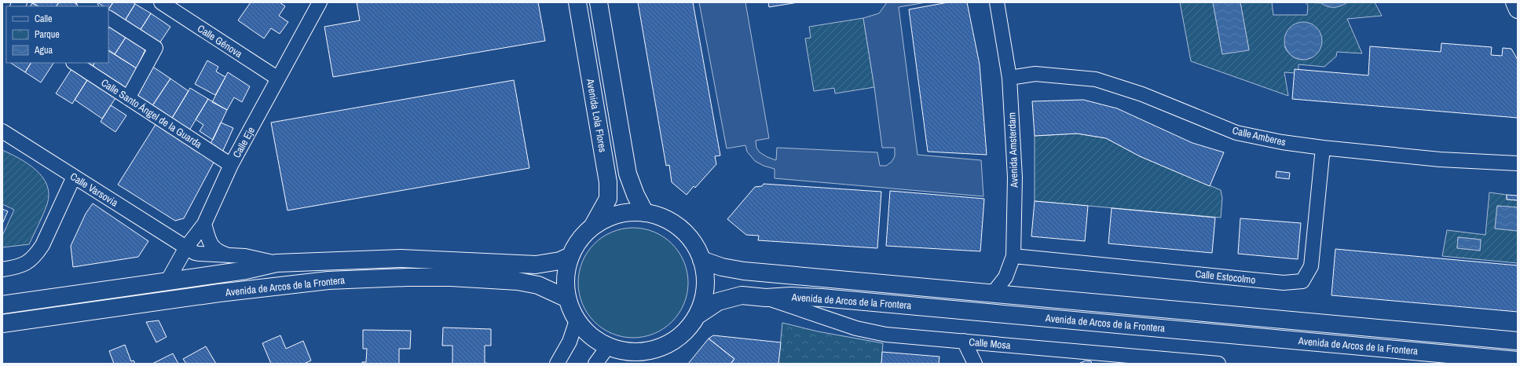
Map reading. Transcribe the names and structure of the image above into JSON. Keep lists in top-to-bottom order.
{
  "streets": {
    "main road": ["Avenida Lola Flores", "Avenida de Arcos de la Frontera"],
    "street": [
      "Calle Génova",
      "Calle Santo Ángel de la Guarda",
      "Calle Amberes",
      "Calle Eje",
      "Avenida Amsterdam",
      "Calle Varsovia",
      "Calle Estocolmo",
      "Calle Mosa"
    ]
  },
  "crossings": [
    ["Calle Génova", "Calle Eje"],
    ["Calle Santo Ángel de la Guarda", "Calle Eje"],
    ["Calle Amberes", "Avenida Amsterdam"],
    ["Calle Amberes", "Calle Estocolmo"],
    ["Calle Eje", "Calle Varsovia"],
    ["Calle Eje", "Avenida de Arcos de la Frontera"],
    ["Avenida Amsterdam", "Calle Estocolmo"],
    ["Avenida Amsterdam", "Avenida de Arcos de la Frontera"],
    ["Calle Varsovia", "Avenida de Arcos de la Frontera"],
    ["Avenida de Arcos de la Frontera", "Calle Mosa"]
  ],
  "legend": ["Calle", "Parque", "Agua"]
}
